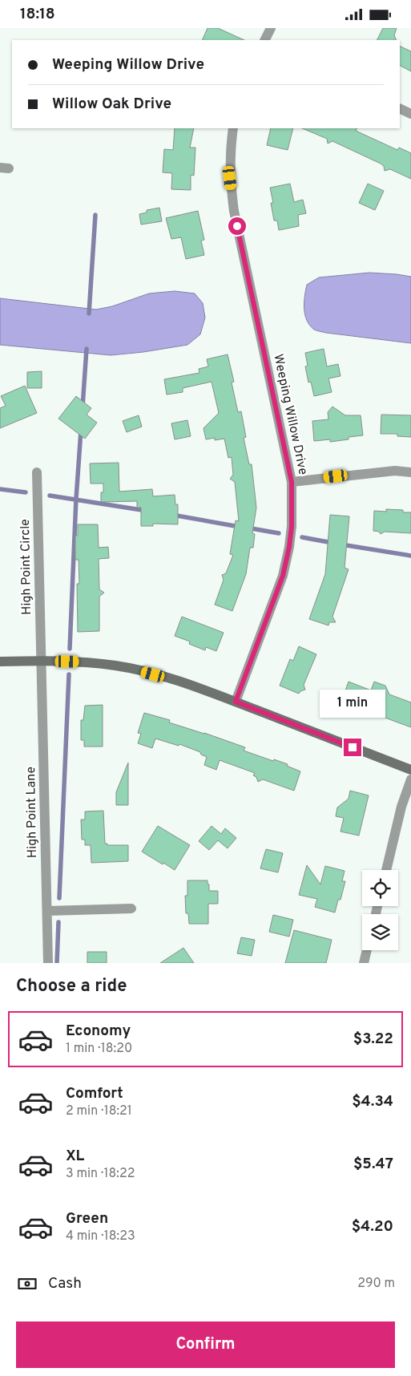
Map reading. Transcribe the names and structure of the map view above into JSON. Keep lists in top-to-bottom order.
{
  "streets": {
    "street": ["Weeping Willow Drive", "High Point Circle", "High Point Lane"]
  },
  "crossings": [
    ["High Point Circle", "High Point Lane"]
  ],
  "page": {
    "status": "18:18",
    "banner": ["Weeping Willow Drive", "Willow Oak Drive"],
    "bubble": "1 min",
    "heading": "Choose a ride",
    "list": [
      {
        "name": "Economy",
        "note": "1 min · 18:20",
        "value": "$3.22"
      },
      {
        "name": "Comfort",
        "note": "2 min · 18:21",
        "value": "$4.34"
      },
      {
        "name": "XL",
        "note": "3 min · 18:22",
        "value": "$5.47"
      },
      {
        "name": "Green",
        "note": "4 min · 18:23",
        "value": "$4.20"
      }
    ],
    "pay": ["Cash", "290 m"],
    "buttons": "Confirm"
  }
}
